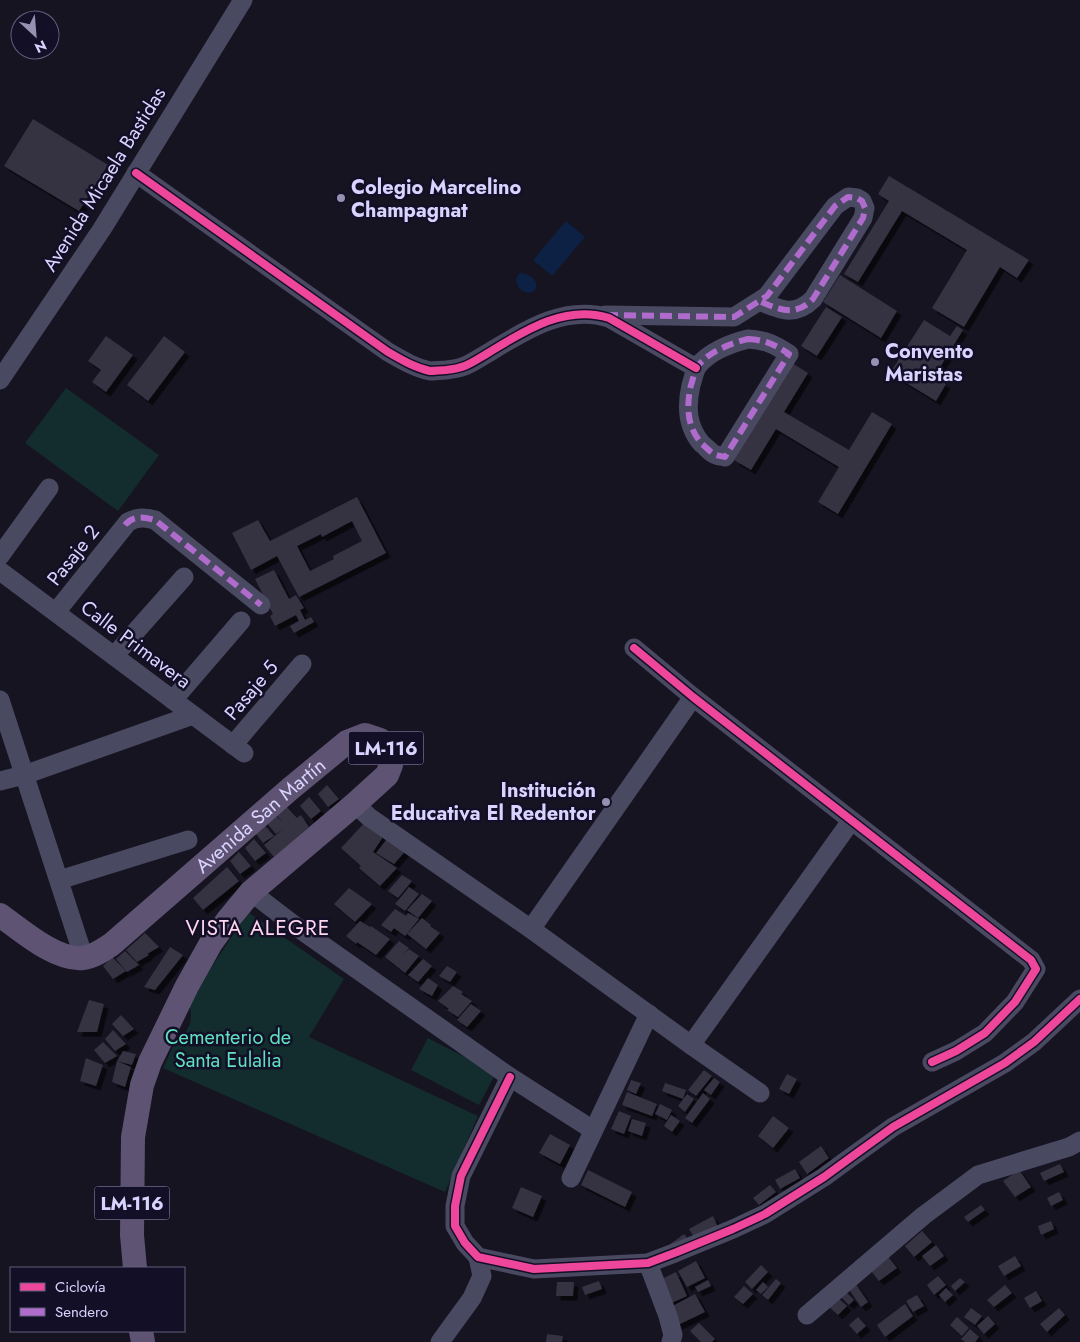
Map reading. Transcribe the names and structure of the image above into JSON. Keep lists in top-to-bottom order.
{
  "streets": {
    "main road": ["LM-116", "Avenida San Martín"],
    "street": [
      "Avenida Micaela Bastidas",
      "Pasaje 2",
      "Calle Primavera",
      "Pasaje 5"
    ]
  },
  "crossings": [
    ["Pasaje 2", "Calle Primavera"],
    ["Calle Primavera", "Pasaje 5"]
  ],
  "districts": ["VISTA ALEGRE"],
  "parks": ["Cementerio de Santa Eulalia"],
  "places": ["Colegio Marcelino Champagnat", "Convento Maristas", "Institución Educativa El Redentor"],
  "legend": ["Ciclovía", "Sendero"],
  "north": "bottom right"
}
